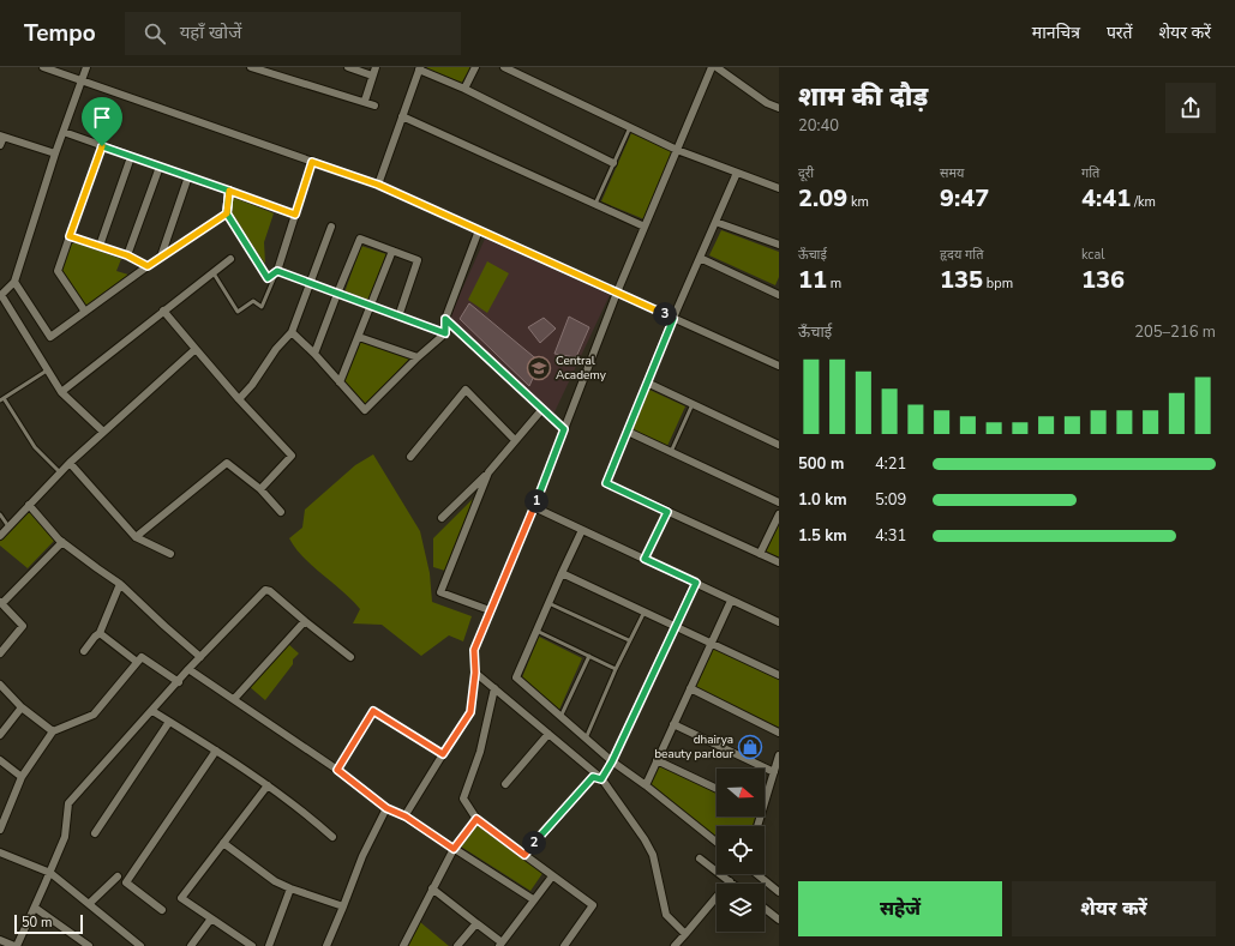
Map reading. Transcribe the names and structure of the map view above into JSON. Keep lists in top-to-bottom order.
{
  "places": {
    "school or university": ["Central Academy"],
    "shop": ["dhairya beauty parlour"]
  },
  "scale_bar": "50 m",
  "north": "right",
  "page": {
    "header": "Tempo",
    "search": "यहाँ खोजें",
    "nav": ["मानचित्र", "परतें", "शेयर करें"],
    "heading": ["शाम की दौड़", "20:40"],
    "stats": [
      ["दूरी", "2.09 km"],
      ["समय", "9:47"],
      ["गति", "4:41 /km"],
      ["ऊँचाई", "11 m"],
      ["हृदय गति", "135 bpm"],
      ["kcal", "136"]
    ],
    "pins": ["3", "1", "2"],
    "chart": ["ऊँचाई", "205–216 m"],
    "list": [
      {
        "name": "500 m",
        "note": "4:21"
      },
      {
        "name": "1.0 km",
        "note": "5:09"
      },
      {
        "name": "1.5 km",
        "note": "4:31"
      }
    ],
    "buttons": ["सहेजें", "शेयर करें"],
    "scale": "50 m"
  }
}
